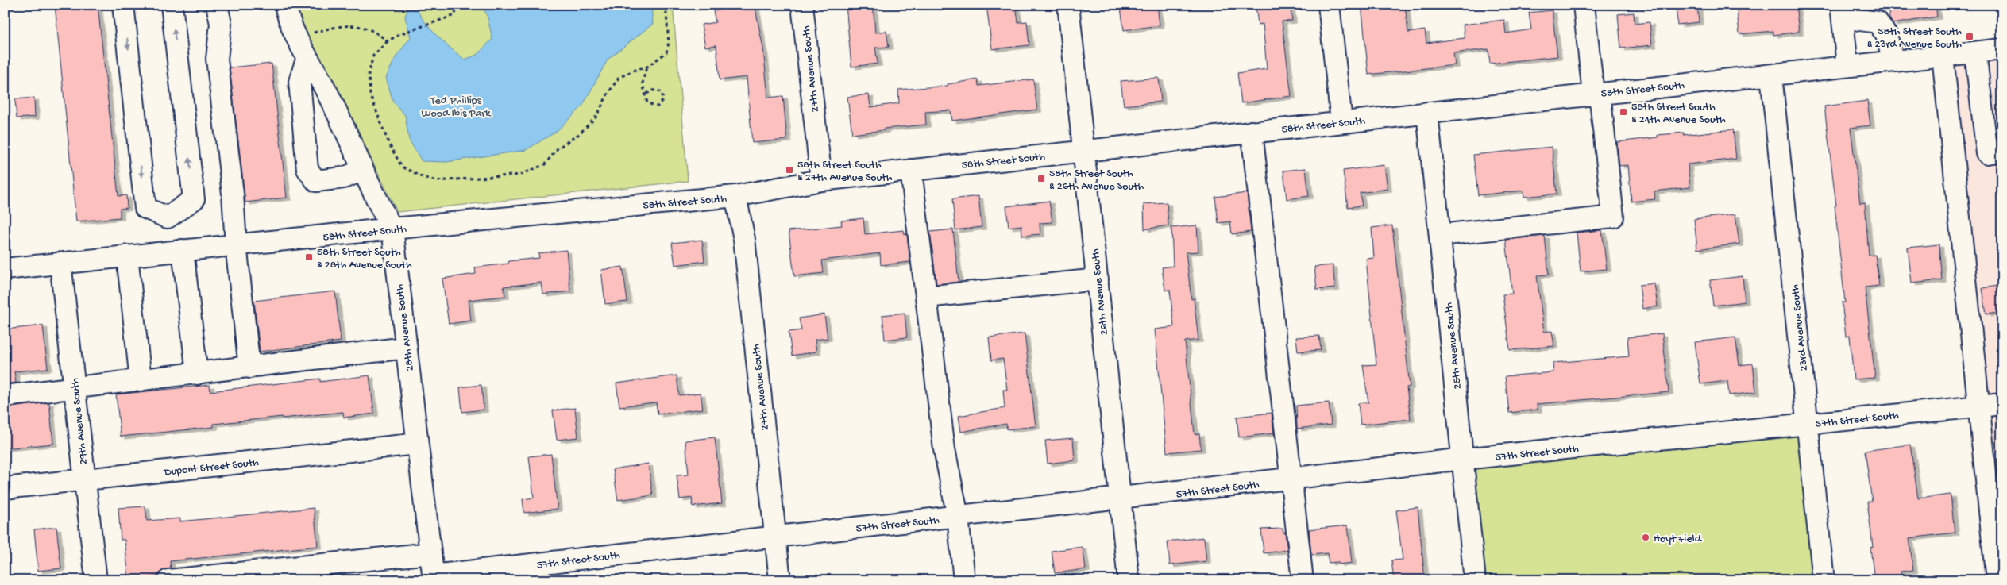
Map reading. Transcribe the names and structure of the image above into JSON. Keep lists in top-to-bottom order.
{
  "streets": {
    "street": [
      "27th Avenue South",
      "58th Street South",
      "26th Avenue South",
      "28th Avenue South",
      "23rd Avenue South",
      "25th Avenue South",
      "57th Street South",
      "29th Avenue South",
      "Dupont Street South"
    ]
  },
  "crossings": [
    ["27th Avenue South", "58th Street South"],
    ["27th Avenue South", "57th Street South"],
    ["58th Street South", "26th Avenue South"],
    ["58th Street South", "28th Avenue South"],
    ["58th Street South", "23rd Avenue South"],
    ["58th Street South", "25th Avenue South"],
    ["58th Street South", "29th Avenue South"],
    ["26th Avenue South", "57th Street South"],
    ["28th Avenue South", "57th Street South"],
    ["28th Avenue South", "Dupont Street South"],
    ["23rd Avenue South", "57th Street South"],
    ["25th Avenue South", "57th Street South"],
    ["29th Avenue South", "Dupont Street South"]
  ],
  "parks": ["Ted Phillips Wood Ibis Park"],
  "places": {
    "transit": [
      "58th Street South & 23rd Avenue South",
      "58th Street South & 24th Avenue South",
      "58th Street South & 27th Avenue South",
      "58th Street South & 26th Avenue South",
      "58th Street South & 28th Avenue South"
    ],
    "other": ["Hoyt Field"]
  }
}
